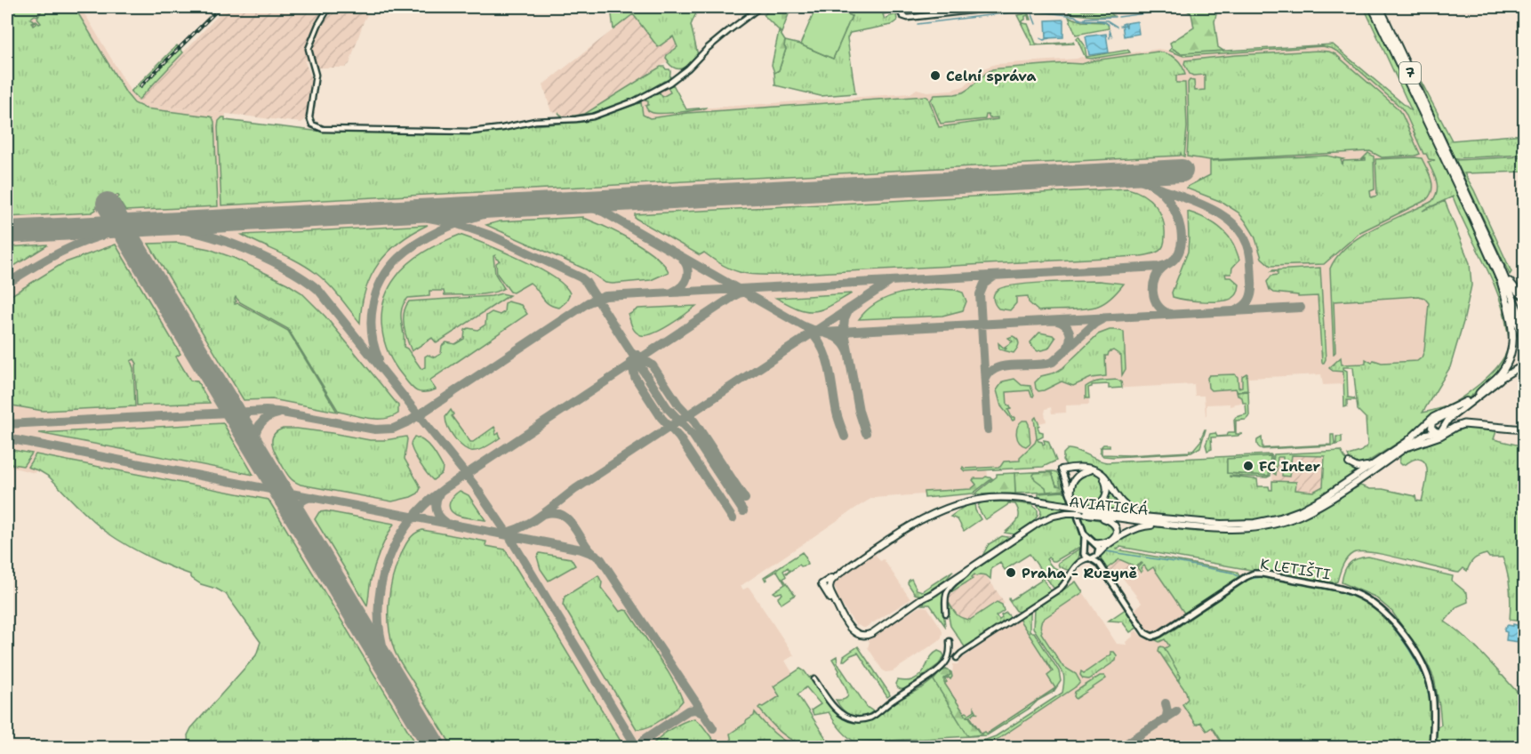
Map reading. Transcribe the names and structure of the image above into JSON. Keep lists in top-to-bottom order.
{
  "streets": {
    "highway": ["7"],
    "main road": ["AVIATICKÁ"],
    "street": ["K LETIŠTI"]
  },
  "places": ["Celní správa", "FC Inter", "Praha - Ruzyně"]
}
